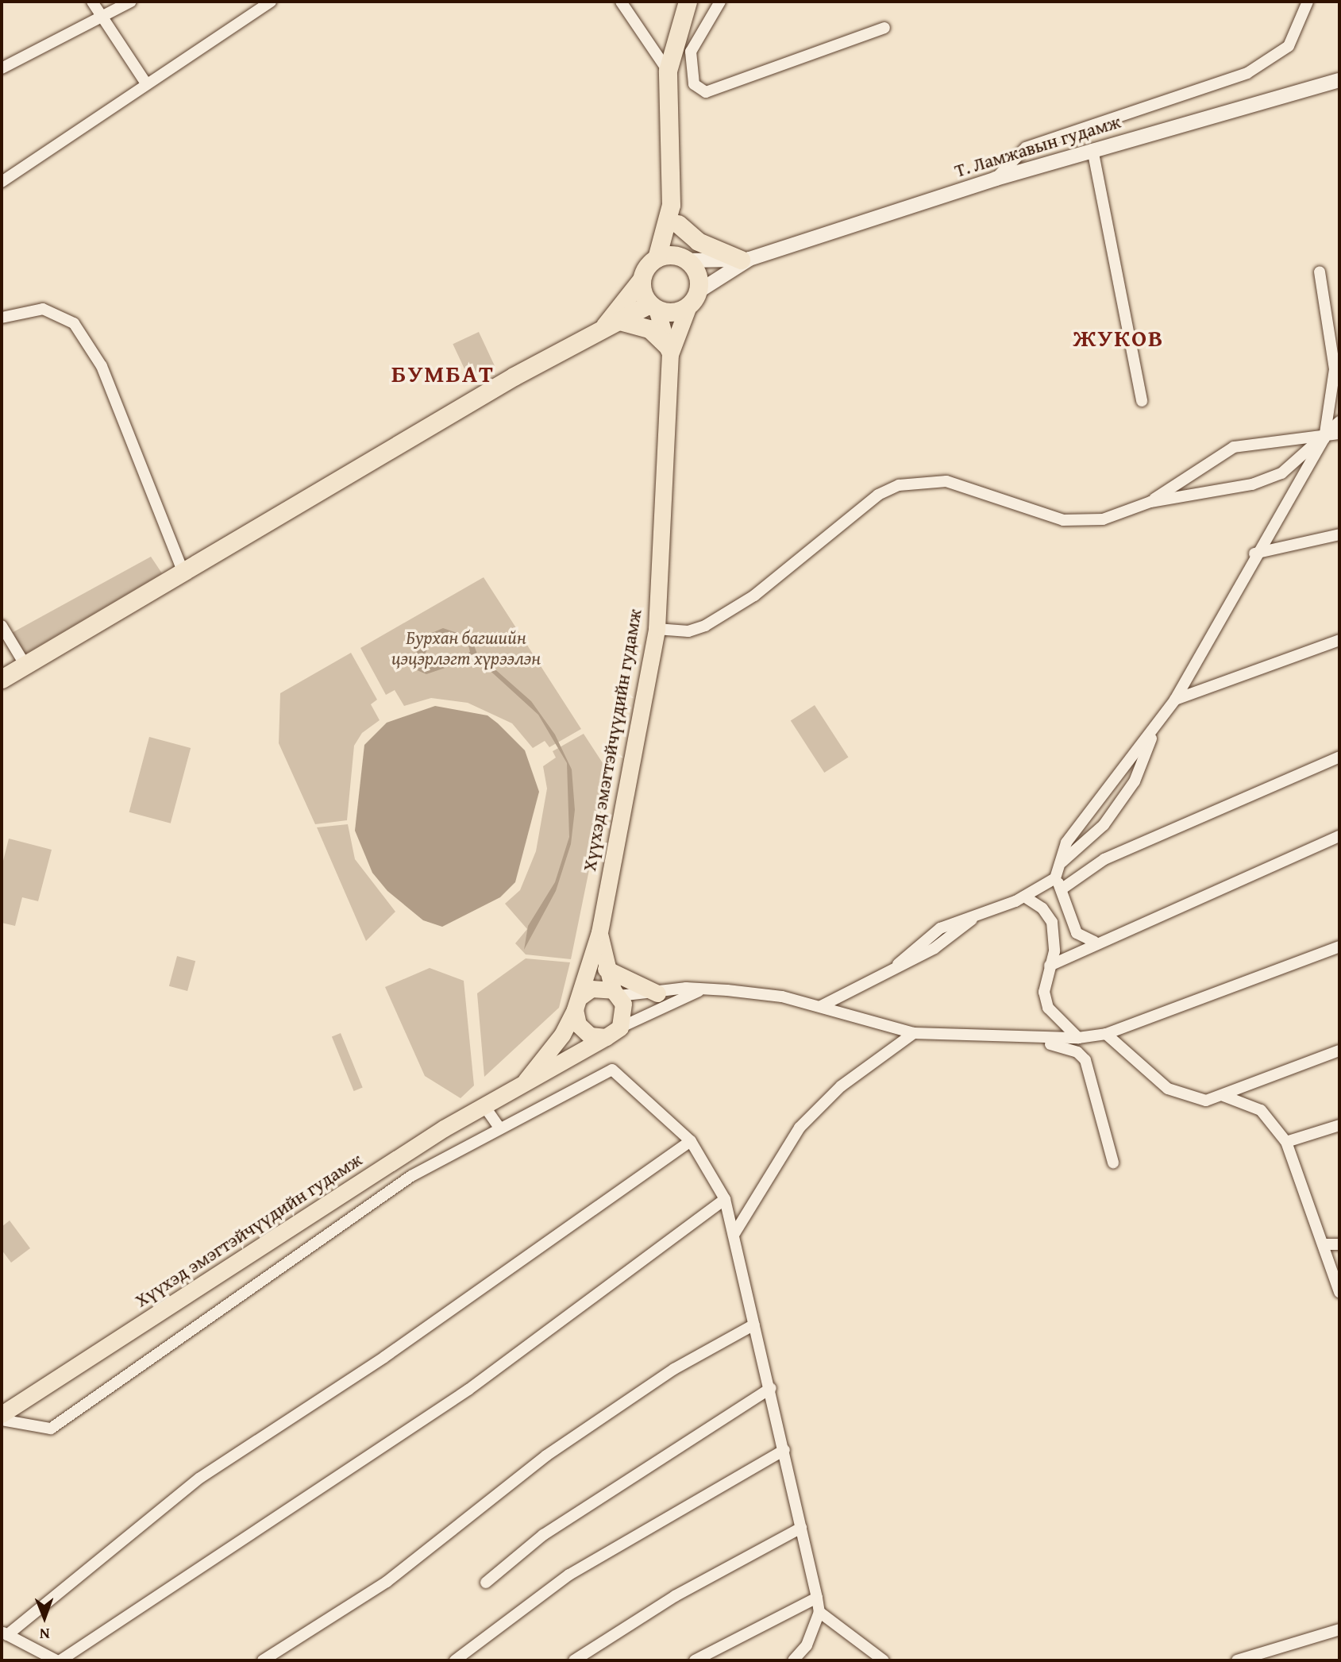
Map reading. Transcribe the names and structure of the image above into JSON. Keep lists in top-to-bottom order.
{
  "streets": {
    "main road": ["Хүүхэд эмэгтэйчүүдийн гудамж"],
    "street": ["Т. Ламжавын гудамж"]
  },
  "crossings": [
    ["Т. Ламжавын гудамж", "Хүүхэд эмэгтэйчүүдийн гудамж"]
  ],
  "districts": ["ЖУКОВ", "БУМБАТ"],
  "parks": ["Бурхан багшийн цэцэрлэгт хүрээлэн"],
  "north": "bottom"
}
